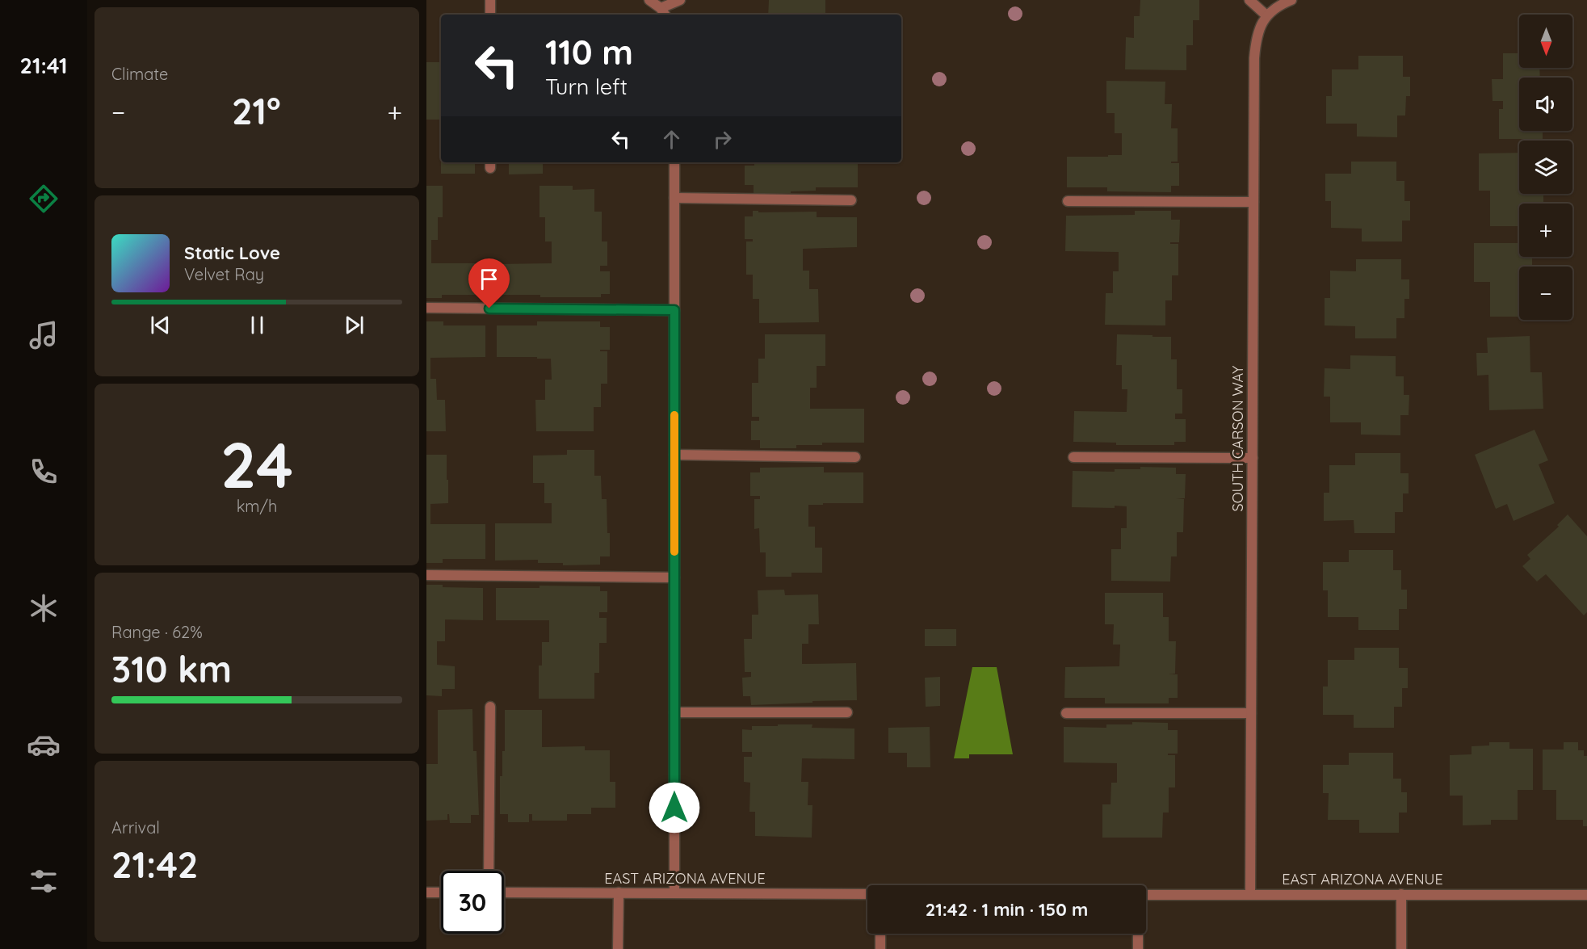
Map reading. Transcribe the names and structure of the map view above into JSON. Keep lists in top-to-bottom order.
{
  "streets": {
    "street": ["SOUTH CARSON WAY", "EAST ARIZONA AVENUE"]
  },
  "crossings": [
    ["SOUTH CARSON WAY", "EAST ARIZONA AVENUE"]
  ],
  "north": "bottom",
  "page": {
    "tabs": "21:41",
    "tile": [
      "Climate",
      ["24", "km/h"],
      ["Range · 62%", "310 km"],
      ["Arrival", "21:42"]
    ],
    "map_buttons": ["+", "−"],
    "turn": ["110 m", "Turn left"],
    "heat": ["−", "21°", "+"],
    "song": ["Static Love", "Velvet Ray"],
    "limit": "30",
    "trip": "21:42 · 1 min · 150 m"
  }
}
